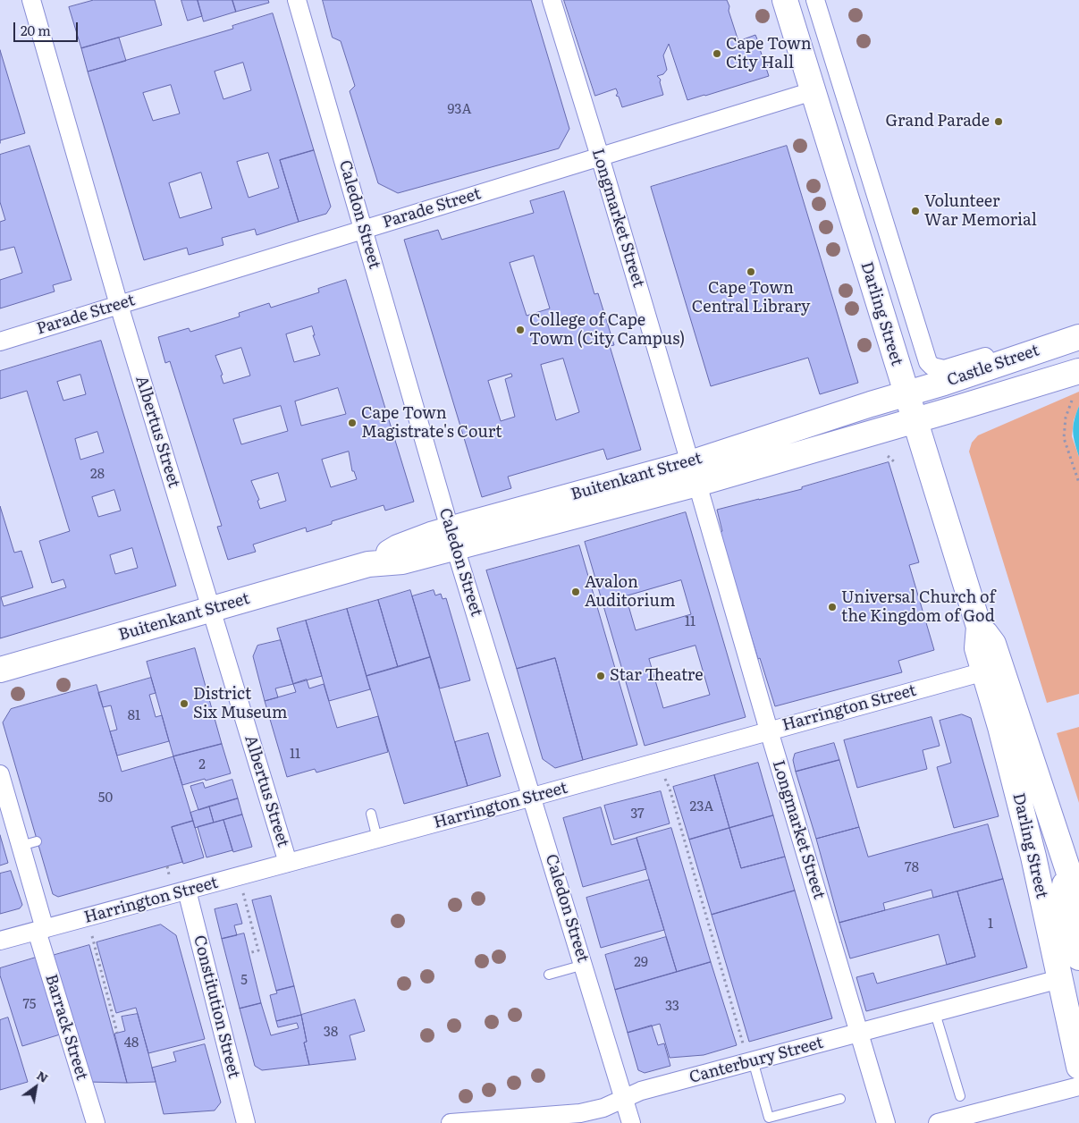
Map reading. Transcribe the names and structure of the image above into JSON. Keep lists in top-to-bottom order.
{
  "streets": {
    "main road": ["Darling Street", "Castle Street", "Buitenkant Street"],
    "street": [
      "Parade Street",
      "Caledon Street",
      "Longmarket Street",
      "Albertus Street",
      "Harrington Street",
      "Constitution Street",
      "Barrack Street",
      "Canterbury Street"
    ]
  },
  "crossings": [
    ["Parade Street", "Caledon Street"],
    ["Parade Street", "Longmarket Street"],
    ["Parade Street", "Darling Street"],
    ["Parade Street", "Albertus Street"],
    ["Caledon Street", "Buitenkant Street"],
    ["Caledon Street", "Harrington Street"],
    ["Caledon Street", "Canterbury Street"],
    ["Longmarket Street", "Buitenkant Street"],
    ["Longmarket Street", "Harrington Street"],
    ["Longmarket Street", "Canterbury Street"],
    ["Darling Street", "Castle Street"],
    ["Darling Street", "Buitenkant Street"],
    ["Darling Street", "Harrington Street"],
    ["Darling Street", "Canterbury Street"],
    ["Castle Street", "Buitenkant Street"],
    ["Albertus Street", "Buitenkant Street"],
    ["Albertus Street", "Harrington Street"],
    ["Harrington Street", "Constitution Street"],
    ["Harrington Street", "Barrack Street"]
  ],
  "places": [
    "Cape Town City Hall",
    "Grand Parade",
    "Volunteer War Memorial",
    "Cape Town Central Library",
    "College of Cape Town (City Campus)",
    "Cape Town Magistrate's Court",
    "Avalon Auditorium",
    "Universal Church of the Kingdom of God",
    "Star Theatre",
    "District Six Museum"
  ],
  "house_numbers": [
    "93A",
    "28",
    "11",
    "81",
    "11",
    "2",
    "50",
    "23A",
    "37",
    "78",
    "1",
    "29",
    "5",
    "75",
    "33",
    "38",
    "48"
  ],
  "scale_bar": "20 m",
  "north": "top right"
}
